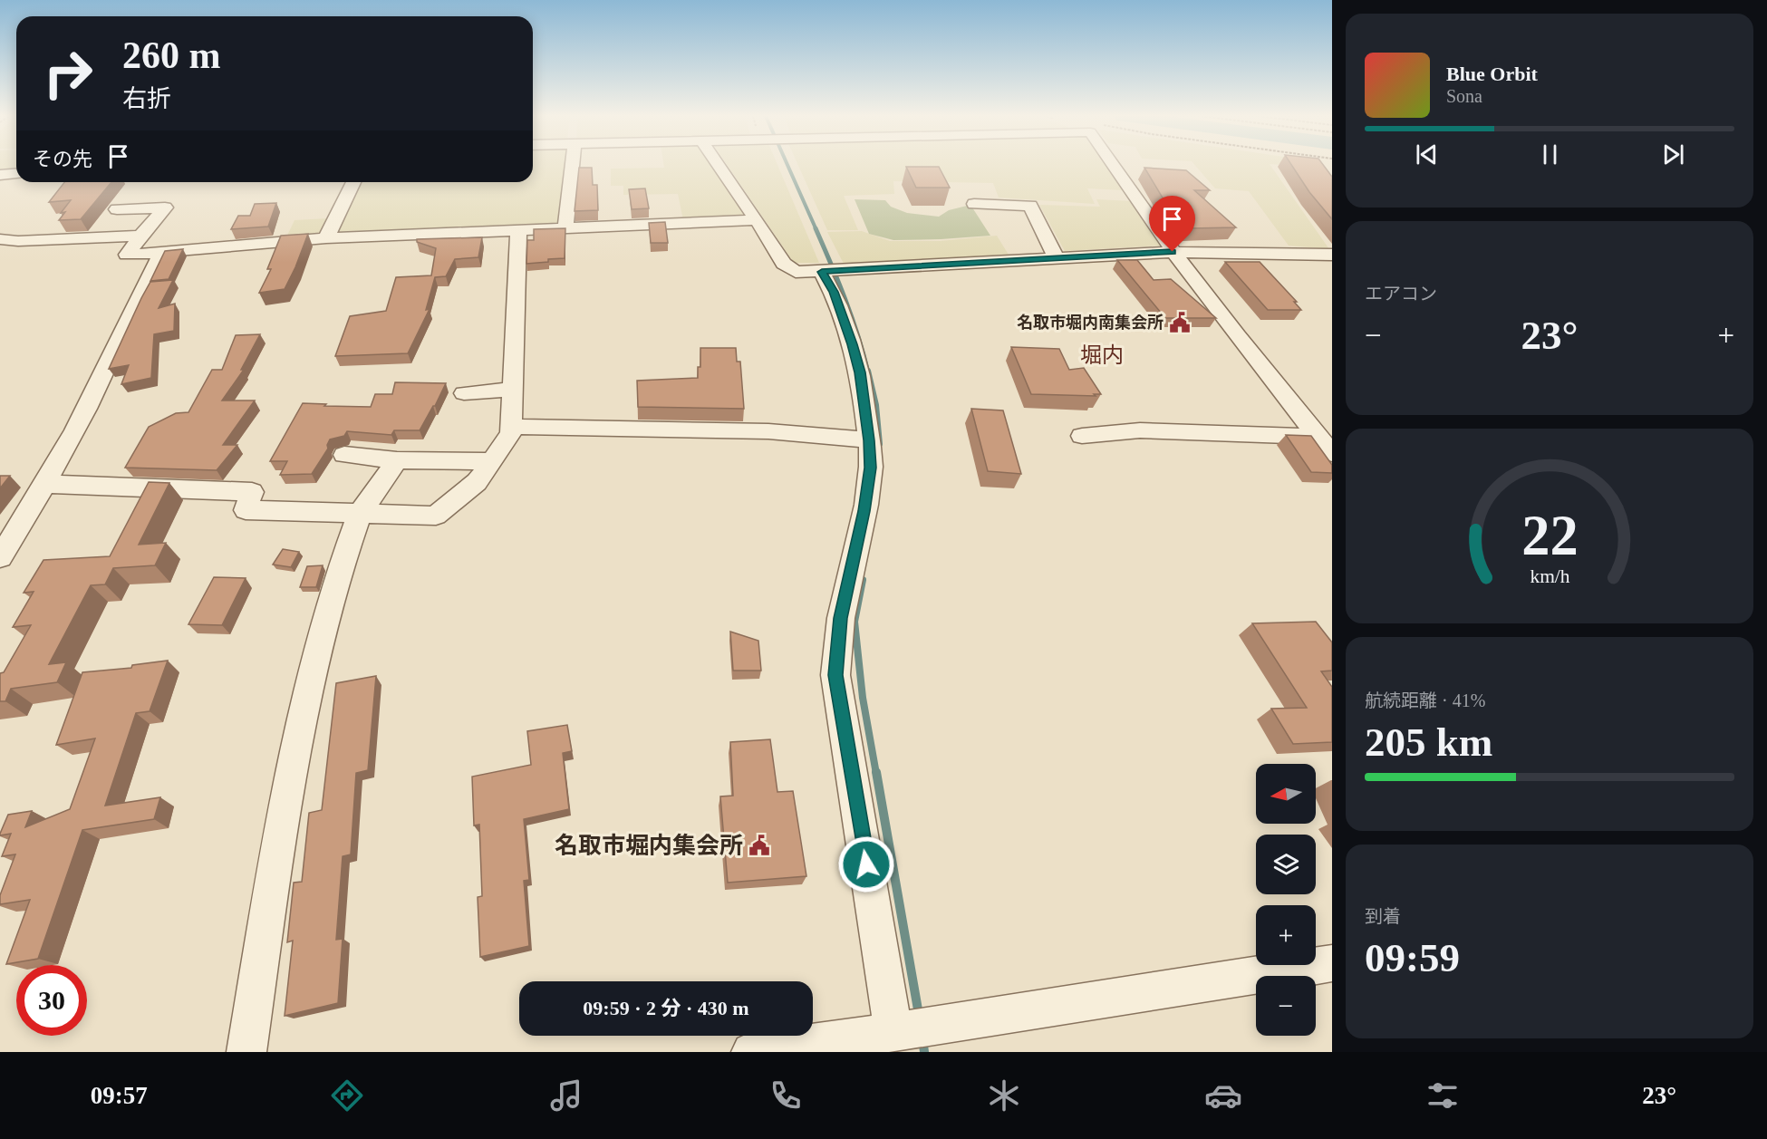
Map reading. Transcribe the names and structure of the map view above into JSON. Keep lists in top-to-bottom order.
{
  "districts": ["堀内"],
  "places": {
    "public building": ["名取市堀内南集会所", "名取市堀内集会所"]
  },
  "north": "left",
  "page": {
    "turn": ["260 m", "右折"],
    "song": ["Blue Orbit", "Sona"],
    "then": "その先",
    "tile": [
      "エアコン",
      ["航続距離 · 41%", "205 km"],
      ["到着", "09:59"]
    ],
    "heat": ["−", "23°", "+"],
    "map_buttons": ["+", "−"],
    "limit": "30",
    "trip": "09:59 · 2 分 · 430 m",
    "tabs": ["09:57", "23°"],
    "gauge": ["22", "km/h"]
  }
}
